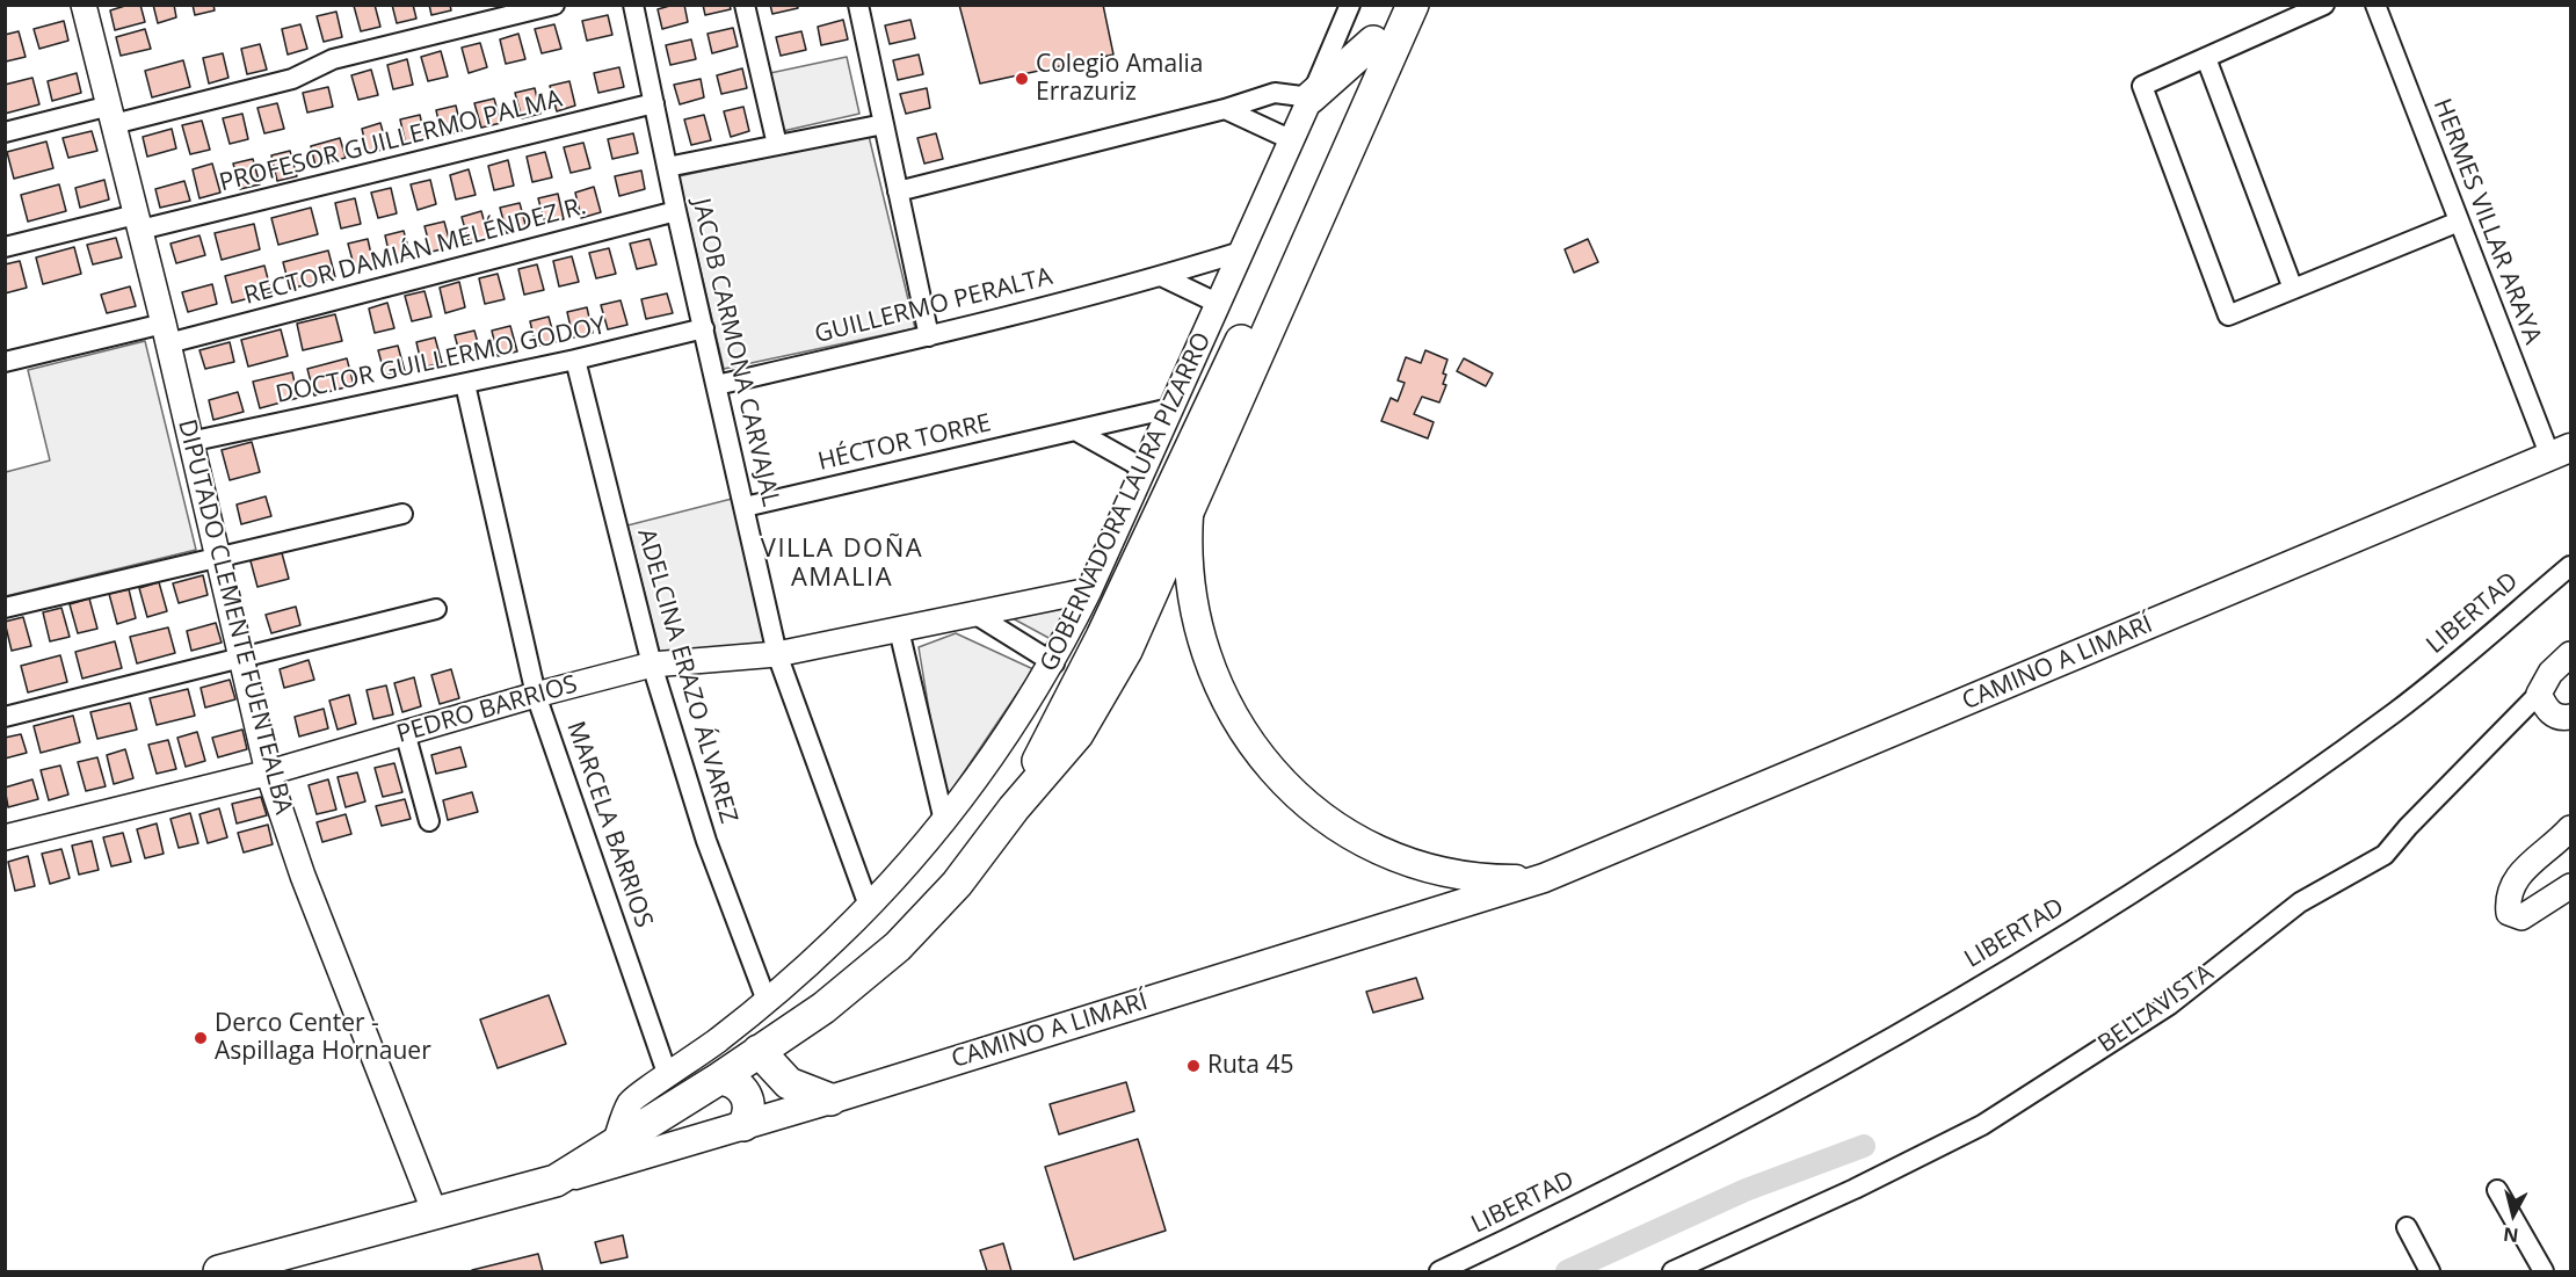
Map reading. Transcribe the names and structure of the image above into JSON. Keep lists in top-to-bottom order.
{
  "streets": {
    "main road": ["GOBERNADORA LAURA PIZARRO", "CAMINO A LIMARÍ"],
    "street": [
      "PROFESOR GUILLERMO PALMA",
      "HERMES VILLAR ARAYA",
      "RECTOR DAMIÁN MELÉNDEZ R.",
      "GUILLERMO PERALTA",
      "JACOB CARMONA CARVAJAL",
      "DOCTOR GUILLERMO GODOY",
      "HÉCTOR TORRE",
      "LIBERTAD",
      "DIPUTADO CLEMENTE FUENTEALBA",
      "ADELCINA ERAZO ÁLVAREZ",
      "PEDRO BARRIOS",
      "MARCELA BARRIOS",
      "BELLAVISTA"
    ]
  },
  "crossings": [
    ["PROFESOR GUILLERMO PALMA", "JACOB CARMONA CARVAJAL"],
    ["PROFESOR GUILLERMO PALMA", "DIPUTADO CLEMENTE FUENTEALBA"],
    ["HERMES VILLAR ARAYA", "CAMINO A LIMARÍ"],
    ["RECTOR DAMIÁN MELÉNDEZ R.", "JACOB CARMONA CARVAJAL"],
    ["RECTOR DAMIÁN MELÉNDEZ R.", "DIPUTADO CLEMENTE FUENTEALBA"],
    ["GUILLERMO PERALTA", "JACOB CARMONA CARVAJAL"],
    ["GUILLERMO PERALTA", "GOBERNADORA LAURA PIZARRO"],
    ["JACOB CARMONA CARVAJAL", "DOCTOR GUILLERMO GODOY"],
    ["JACOB CARMONA CARVAJAL", "HÉCTOR TORRE"],
    ["JACOB CARMONA CARVAJAL", "GOBERNADORA LAURA PIZARRO"],
    ["JACOB CARMONA CARVAJAL", "PEDRO BARRIOS"],
    ["DOCTOR GUILLERMO GODOY", "DIPUTADO CLEMENTE FUENTEALBA"],
    ["DOCTOR GUILLERMO GODOY", "ADELCINA ERAZO ÁLVAREZ"],
    ["DOCTOR GUILLERMO GODOY", "MARCELA BARRIOS"],
    ["HÉCTOR TORRE", "GOBERNADORA LAURA PIZARRO"],
    ["GOBERNADORA LAURA PIZARRO", "DIPUTADO CLEMENTE FUENTEALBA"],
    ["GOBERNADORA LAURA PIZARRO", "CAMINO A LIMARÍ"],
    ["GOBERNADORA LAURA PIZARRO", "ADELCINA ERAZO ÁLVAREZ"],
    ["GOBERNADORA LAURA PIZARRO", "PEDRO BARRIOS"],
    ["GOBERNADORA LAURA PIZARRO", "MARCELA BARRIOS"],
    ["DIPUTADO CLEMENTE FUENTEALBA", "PEDRO BARRIOS"],
    ["ADELCINA ERAZO ÁLVAREZ", "PEDRO BARRIOS"],
    ["PEDRO BARRIOS", "MARCELA BARRIOS"]
  ],
  "districts": ["VILLA DOÑA AMALIA"],
  "places": ["Colegio Amalia Errazuriz", "Derco Center - Aspillaga Hornauer", "Ruta 45"],
  "north": "bottom"
}
